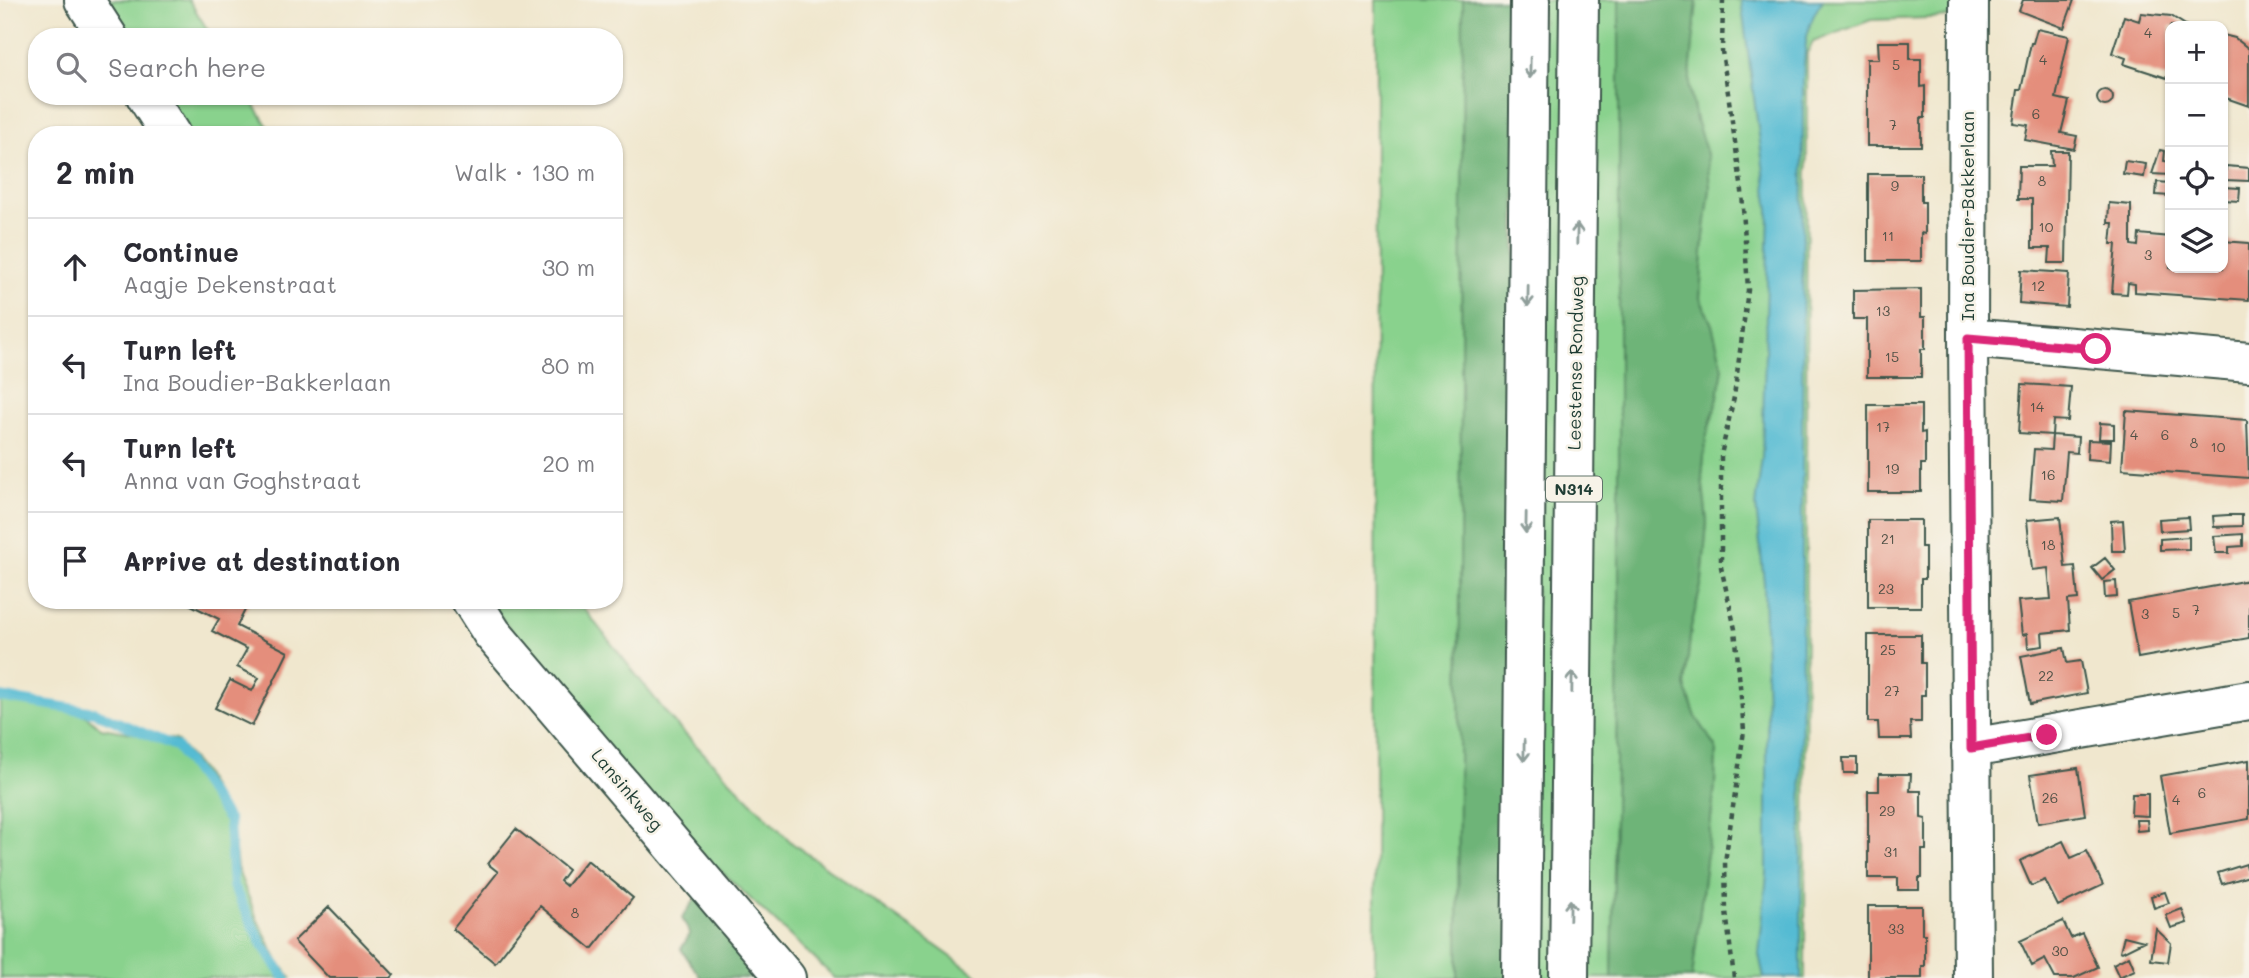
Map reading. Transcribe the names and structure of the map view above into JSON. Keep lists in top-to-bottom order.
{
  "streets": {
    "street": [
      "Ina Boudier-Bakkerlaan",
      "Leestense Rondweg",
      "N314",
      "Lansinkweg"
    ]
  },
  "house_numbers": [
    "4",
    "4",
    "5",
    "6",
    "7",
    "8",
    "9",
    "10",
    "11",
    "3",
    "12",
    "13",
    "15",
    "14",
    "17",
    "4",
    "6",
    "8",
    "10",
    "19",
    "16",
    "21",
    "18",
    "23",
    "7",
    "5",
    "3",
    "25",
    "22",
    "27",
    "6",
    "26",
    "4",
    "29",
    "31",
    "8",
    "33",
    "30"
  ],
  "page": {
    "map_buttons": ["+", "−"],
    "search": "Search here",
    "heading": ["2 min", "Walk · 130 m"],
    "list": [
      ["Continue", "Aagje Dekenstraat", "30 m"],
      ["Turn left", "Ina Boudier-Bakkerlaan", "80 m"],
      ["Turn left", "Anna van Goghstraat", "20 m"],
      "Arrive at destination"
    ]
  }
}
